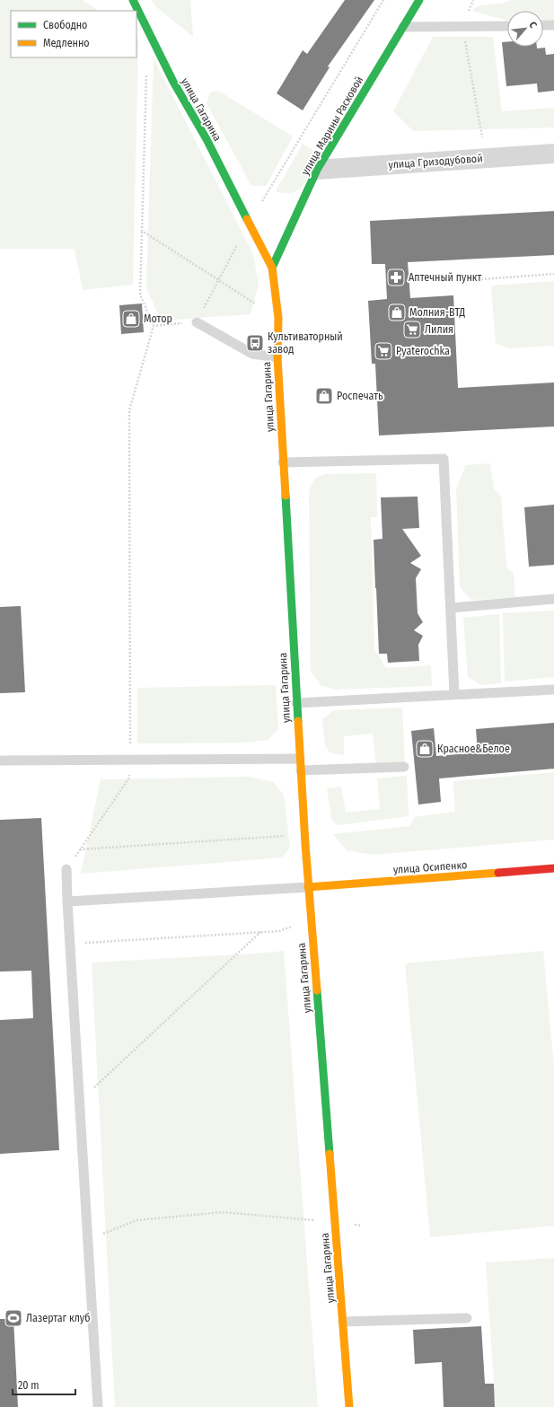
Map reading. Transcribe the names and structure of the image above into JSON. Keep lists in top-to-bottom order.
{
  "streets": {
    "street": [
      "улица Гагарина",
      "улица Марины Расковой",
      "улица Гризодубовой",
      "улица Осипенко"
    ]
  },
  "crossings": [
    ["улица Гагарина", "улица Марины Расковой"],
    ["улица Гагарина", "улица Осипенко"],
    ["улица Марины Расковой", "улица Гризодубовой"]
  ],
  "places": {
    "pharmacy": ["Аптечный пункт"],
    "shop": [
      "Молния-ВТД",
      "Мотор",
      "Роспечать",
      "Красное&Белое"
    ],
    "supermarket": ["Лилия", "Pyaterochka"],
    "bus stop": ["Культиваторный завод"],
    "sports": ["Лазертаг клуб"]
  },
  "legend": ["Свободно", "Медленно"],
  "scale_bar": "20 m",
  "north": "top right"
}
